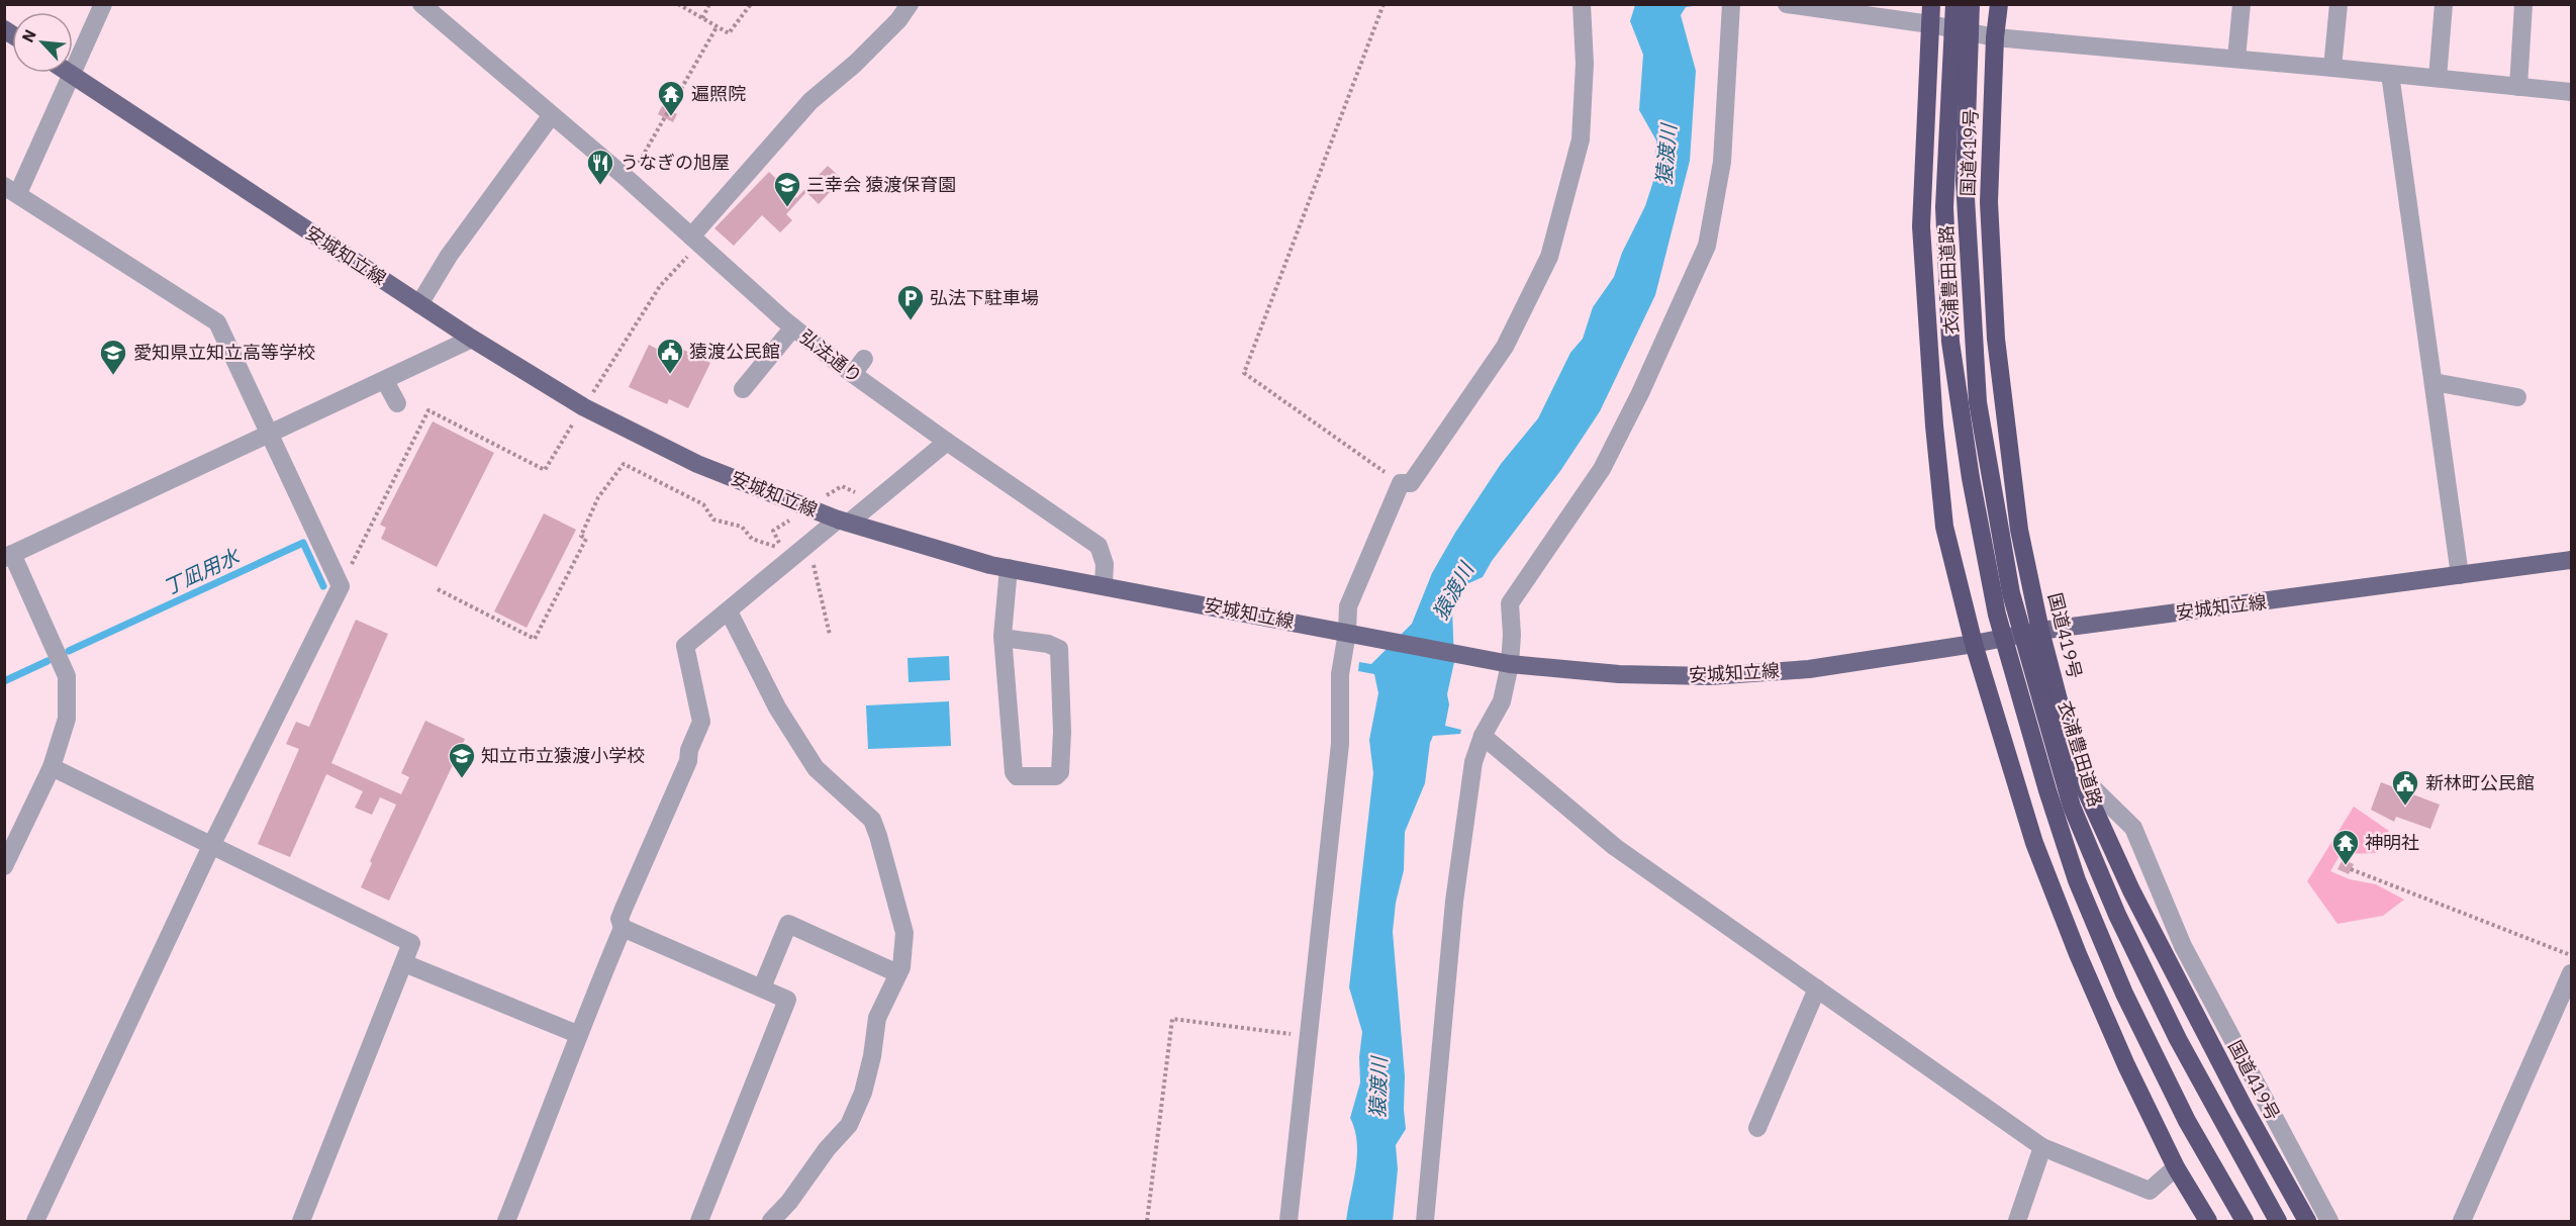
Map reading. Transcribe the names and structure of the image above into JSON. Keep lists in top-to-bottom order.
{
  "streets": {
    "highway": ["国道419号", "衣浦豊田道路"],
    "main road": ["安城知立線"],
    "street": ["弘法通り"]
  },
  "crossings": [
    ["国道419号", "安城知立線"],
    ["安城知立線", "弘法通り"]
  ],
  "water": ["猿渡川", "丁凪用水"],
  "places": {
    "temple": ["遍照院", "神明社"],
    "restaurant": ["うなぎの旭屋"],
    "school or university": ["三幸会 猿渡保育園", "愛知県立知立高等学校", "知立市立猿渡小学校"],
    "parking": ["弘法下駐車場"],
    "public building": ["猿渡公民館", "新林町公民館"]
  },
  "north": "top left"
}
